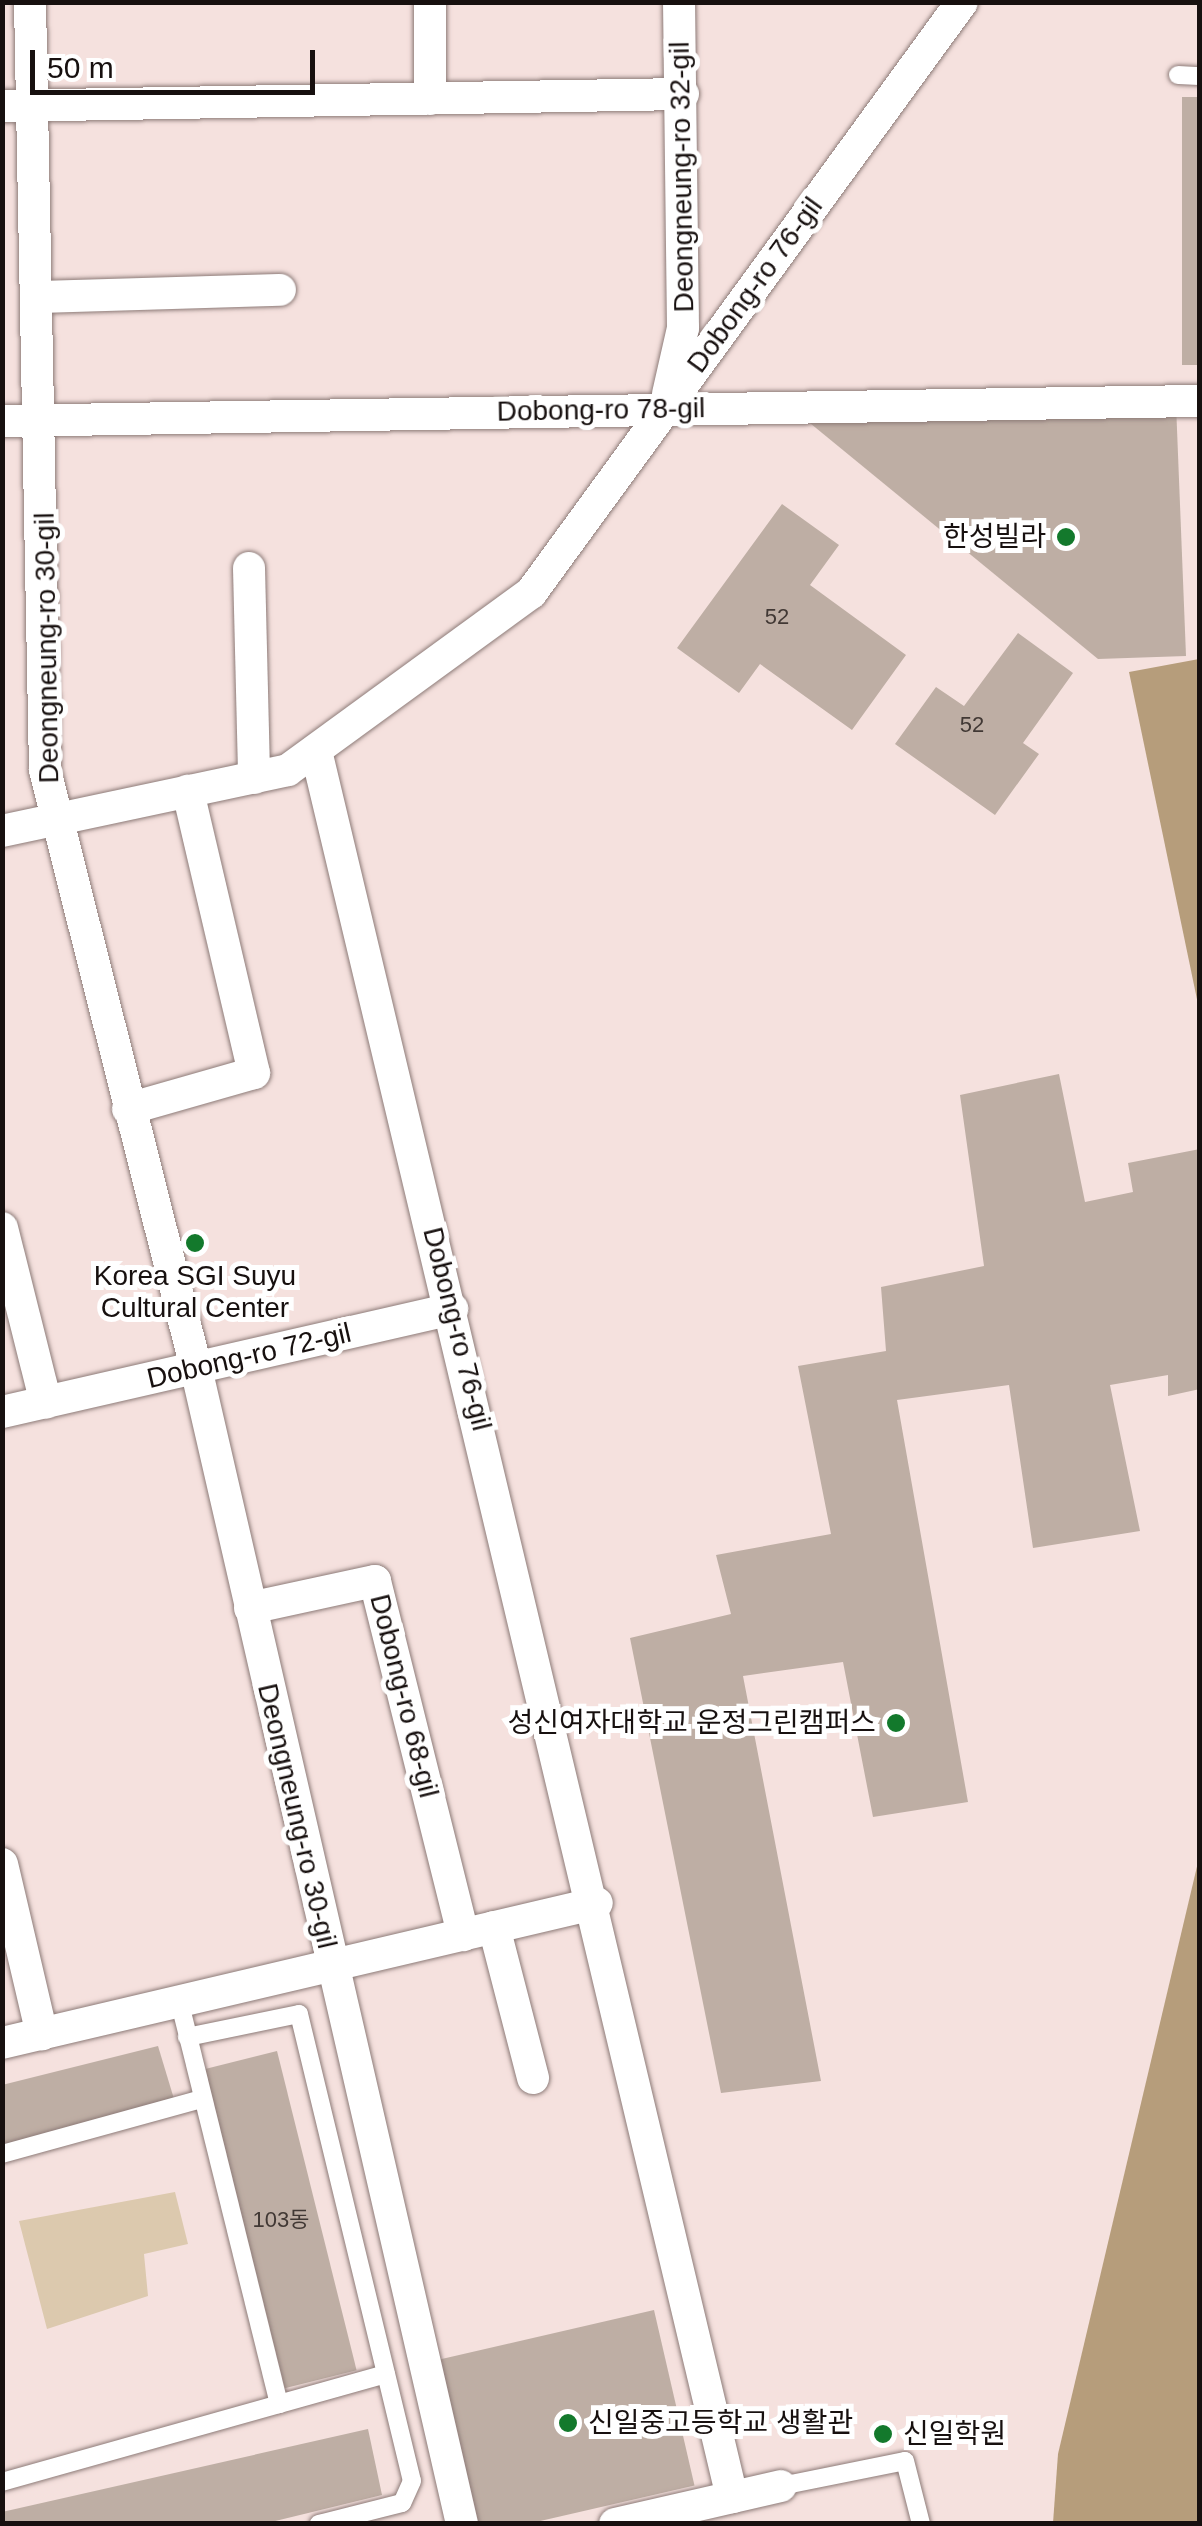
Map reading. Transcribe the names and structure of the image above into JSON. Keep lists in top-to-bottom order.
{
  "streets": {
    "street": [
      "Deongneung-ro 32-gil",
      "Dobong-ro 76-gil",
      "Dobong-ro 78-gil",
      "Deongneung-ro 30-gil",
      "Dobong-ro 72-gil",
      "Dobong-ro 68-gil"
    ]
  },
  "crossings": [
    ["Deongneung-ro 32-gil", "Dobong-ro 76-gil"],
    ["Deongneung-ro 32-gil", "Dobong-ro 78-gil"],
    ["Dobong-ro 76-gil", "Dobong-ro 78-gil"],
    ["Dobong-ro 76-gil", "Deongneung-ro 30-gil"],
    ["Dobong-ro 76-gil", "Dobong-ro 72-gil"],
    ["Dobong-ro 78-gil", "Deongneung-ro 30-gil"],
    ["Deongneung-ro 30-gil", "Dobong-ro 72-gil"],
    ["Deongneung-ro 30-gil", "Dobong-ro 68-gil"]
  ],
  "places": [
    "한성빌라",
    "Korea SGI Suyu Cultural Center",
    "성신여자대학교 운정그린캠퍼스",
    "신일중고등학교 생활관",
    "신일학원"
  ],
  "house_numbers": ["52", "52", "103동"],
  "scale_bar": "50 m"
}
